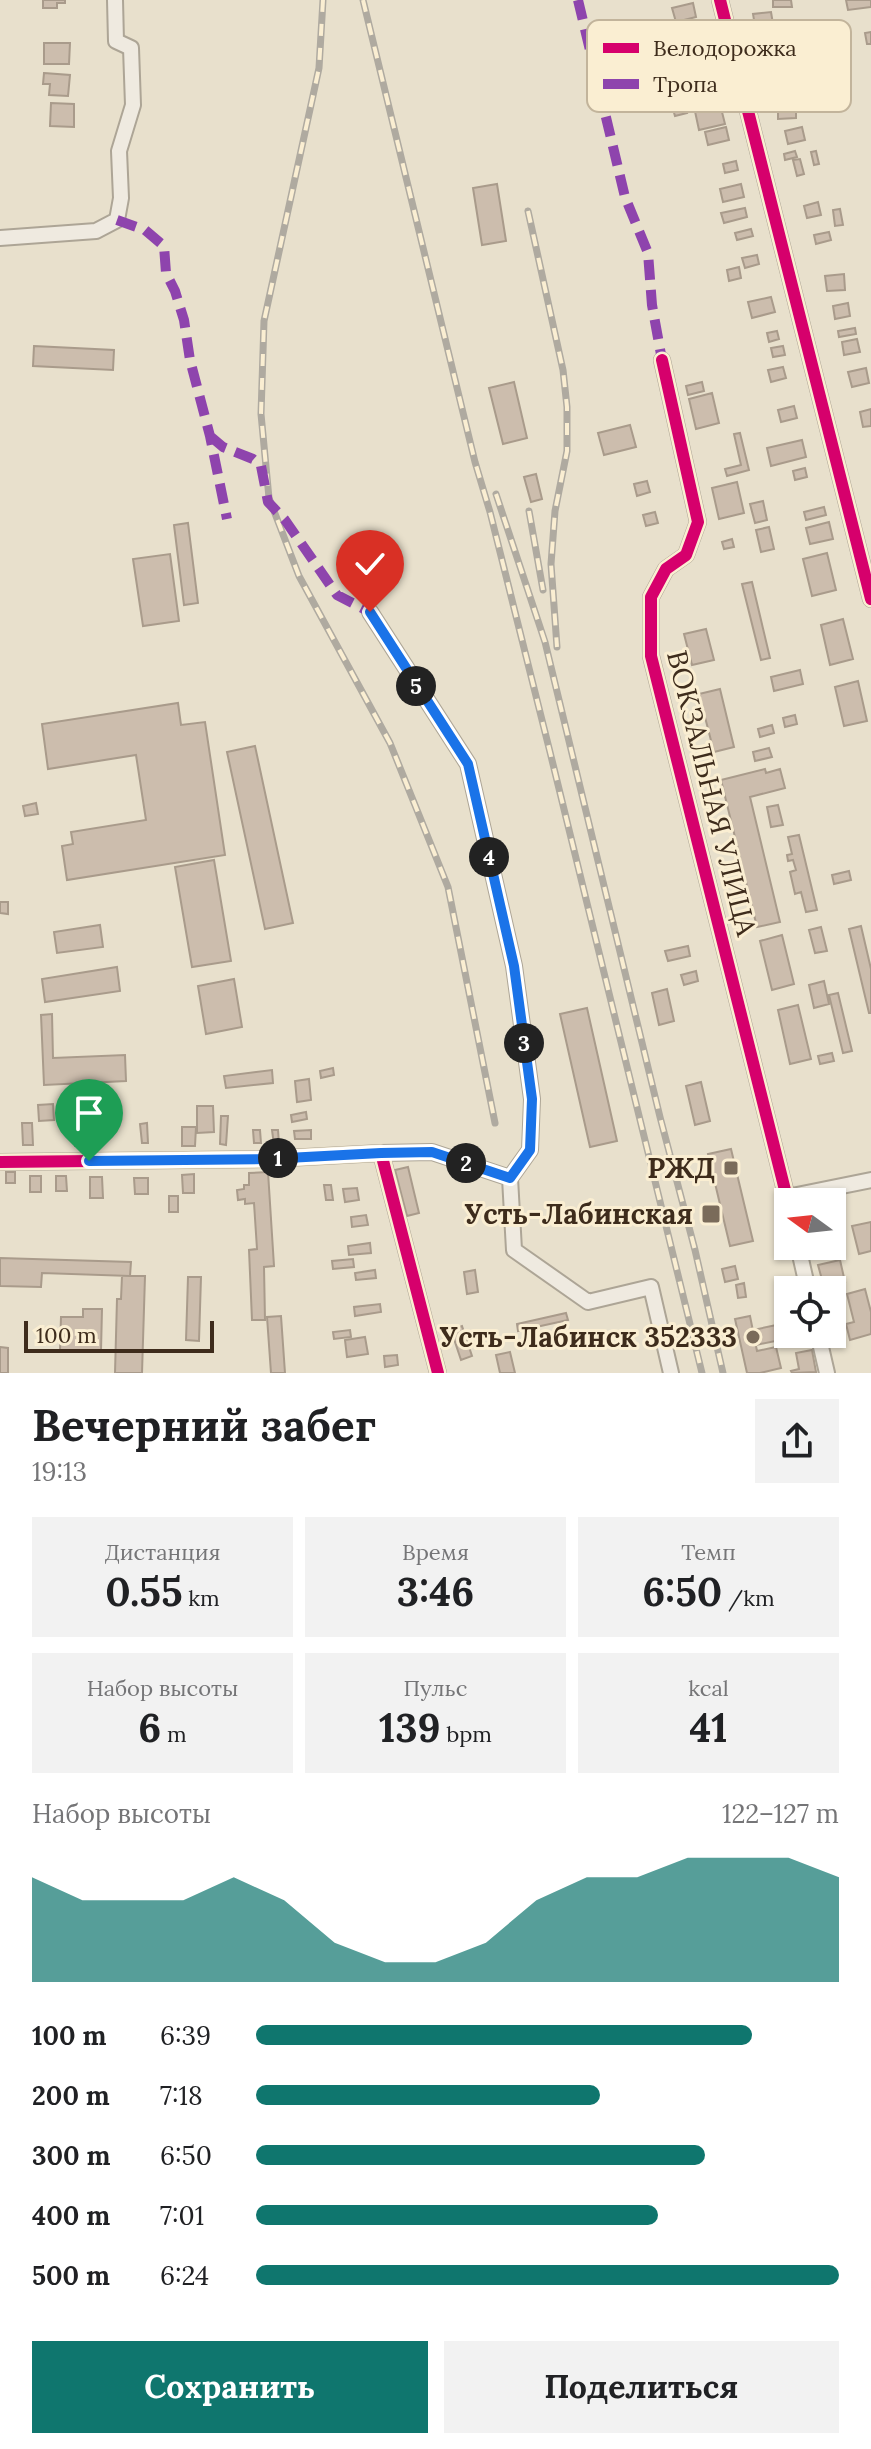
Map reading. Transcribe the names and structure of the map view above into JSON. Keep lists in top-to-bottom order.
{
  "streets": {
    "street": ["ВОКЗАЛЬНАЯ УЛИЦА"]
  },
  "places": {
    "transit": ["РЖД", "Усть-Лабинская"],
    "other": ["Усть-Лабинск 352333"]
  },
  "legend": ["Велодорожка", "Тропа"],
  "scale_bar": "100 m",
  "north": "left",
  "page": {
    "pins": [
      "5",
      "4",
      "3",
      "1",
      "2"
    ],
    "scale": "100 m",
    "heading": ["Вечерний забег", "19:13"],
    "stats": [
      ["Дистанция", "0.55 km"],
      ["Время", "3:46"],
      ["Темп", "6:50 /km"],
      ["Набор высоты", "6 m"],
      ["Пульс", "139 bpm"],
      ["kcal", "41"]
    ],
    "chart": ["Набор высоты", "122–127 m"],
    "list": [
      {
        "name": "100 m",
        "note": "6:39"
      },
      {
        "name": "200 m",
        "note": "7:18"
      },
      {
        "name": "300 m",
        "note": "6:50"
      },
      {
        "name": "400 m",
        "note": "7:01"
      },
      {
        "name": "500 m",
        "note": "6:24"
      }
    ],
    "buttons": ["Сохранить", "Поделиться"]
  }
}
